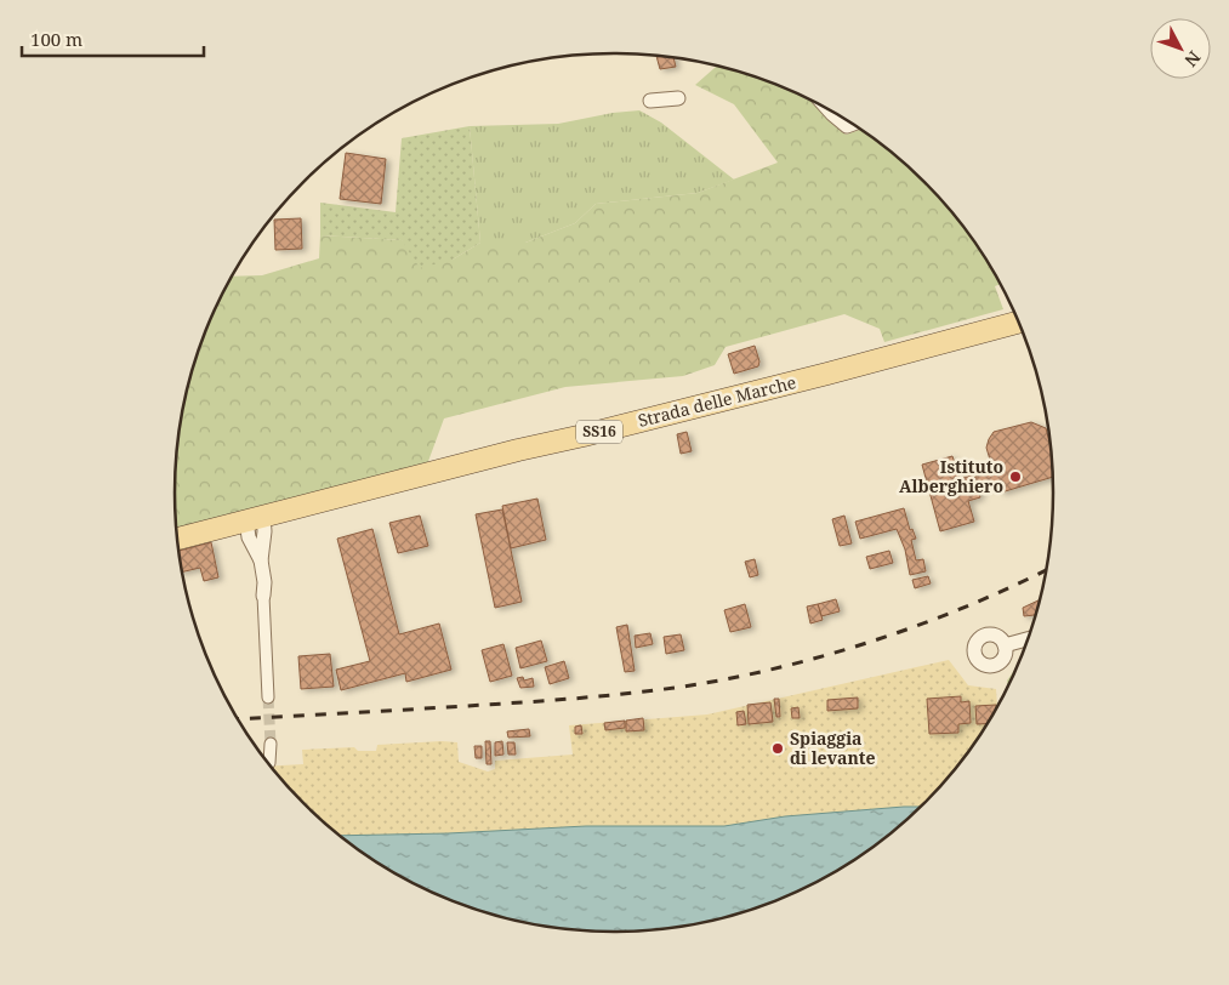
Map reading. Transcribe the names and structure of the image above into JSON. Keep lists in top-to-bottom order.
{
  "streets": {
    "main road": ["Strada delle Marche", "SS16"]
  },
  "places": ["Istituto Alberghiero", "Spiaggia di levante"],
  "scale_bar": "100 m",
  "north": "bottom right"
}
